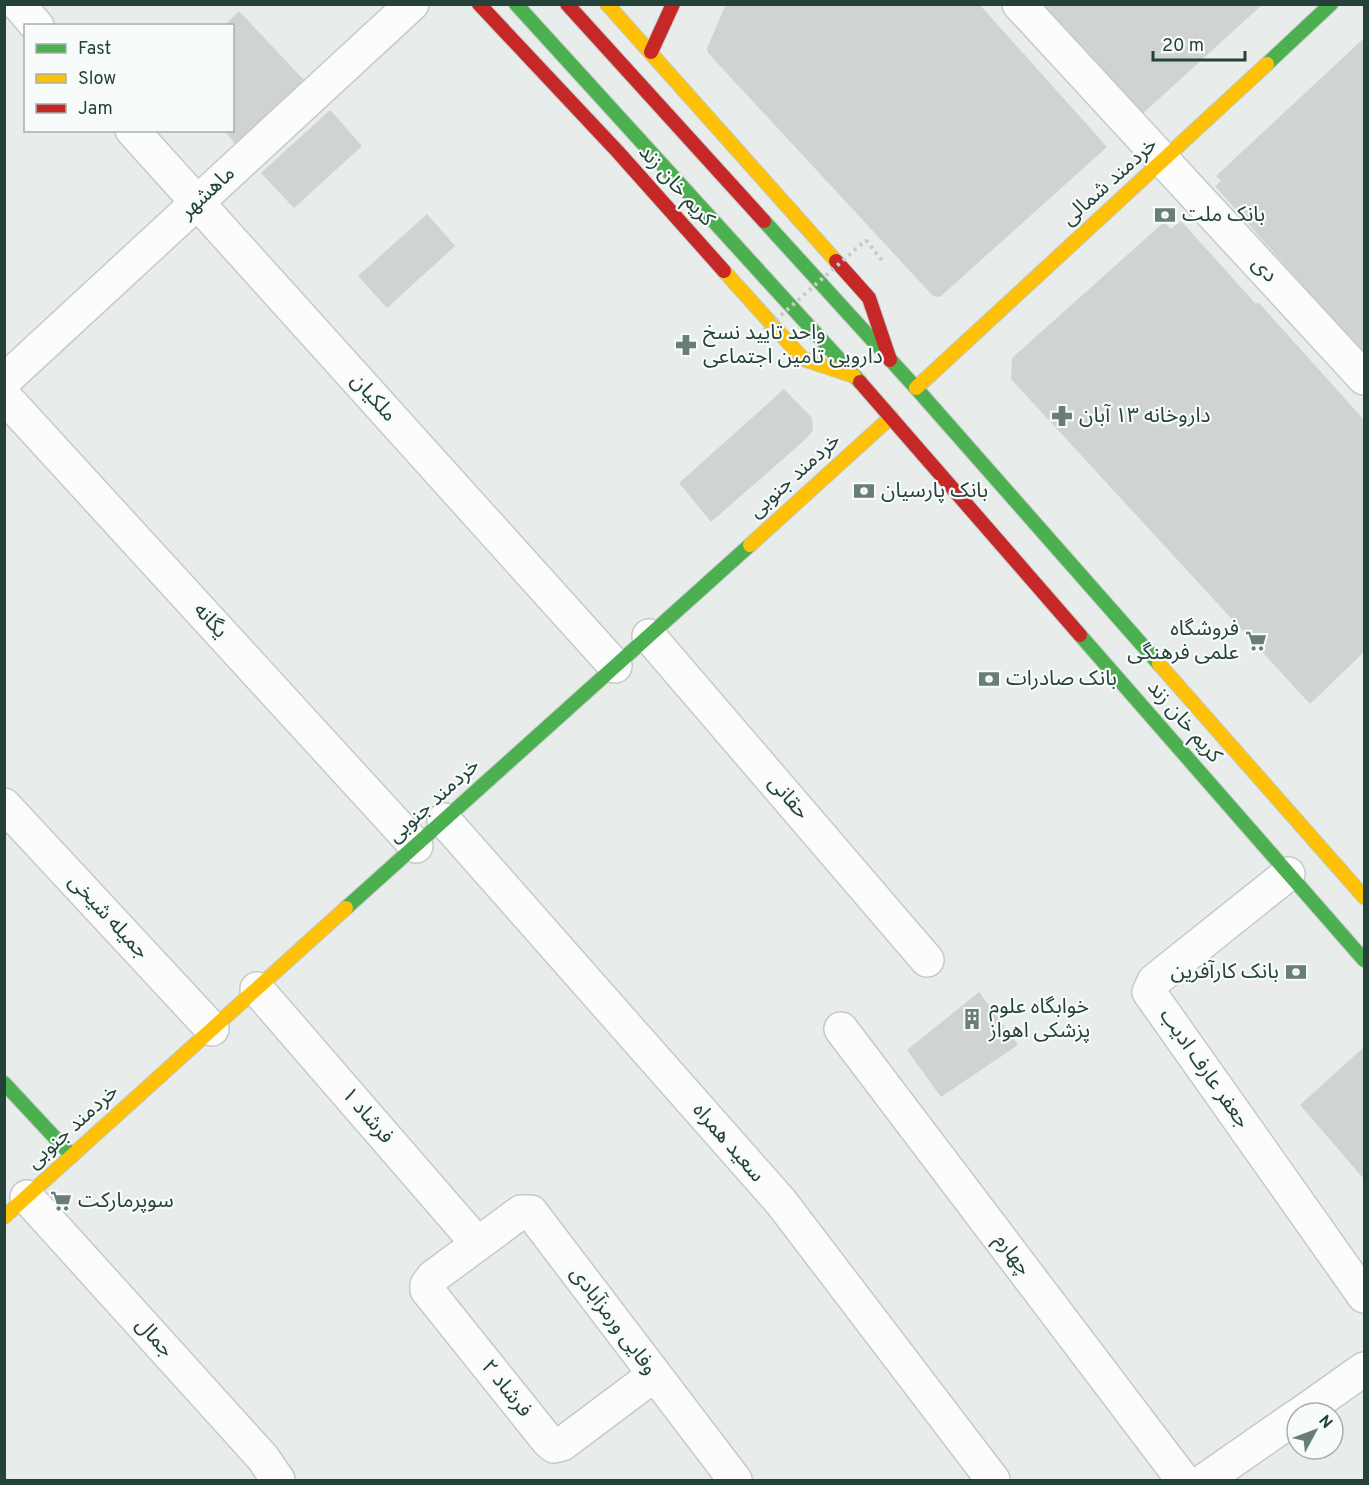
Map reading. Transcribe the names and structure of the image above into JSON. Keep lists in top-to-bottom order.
{
  "streets": {
    "main road": ["خردمند شمالی", "کریم خان زند", "خردمند جنوبی"],
    "street": [
      "ماهشهر",
      "دی",
      "ملکیان",
      "یگانه",
      "حقانی",
      "جمیله شیخی",
      "جعفر عارف ادیب",
      "فرشاد ۱",
      "سعید همراه",
      "چهارم",
      "وفایی ورمزآبادی",
      "جمال",
      "فرشاد ۲"
    ]
  },
  "crossings": [
    ["خردمند شمالی", "کریم خان زند"],
    ["خردمند شمالی", "دی"],
    ["کریم خان زند", "خردمند جنوبی"],
    ["کریم خان زند", "جعفر عارف ادیب"],
    ["ماهشهر", "ملکیان"],
    ["ملکیان", "خردمند جنوبی"],
    ["خردمند جنوبی", "یگانه"],
    ["خردمند جنوبی", "حقانی"],
    ["خردمند جنوبی", "جمیله شیخی"],
    ["خردمند جنوبی", "فرشاد ۱"],
    ["خردمند جنوبی", "سعید همراه"],
    ["خردمند جنوبی", "جمال"],
    ["فرشاد ۱", "وفایی ورمزآبادی"],
    ["فرشاد ۱", "فرشاد ۲"],
    ["وفایی ورمزآبادی", "فرشاد ۲"]
  ],
  "places": {
    "bank": [
      "بانک ملت",
      "بانک پارسیان",
      "بانک صادرات",
      "بانک کارآفرین"
    ],
    "pharmacy": ["واحد تایید نسخ دارویی تامین اجتماعی", "داروخانه ۱۳ آبان"],
    "supermarket": ["فروشگاه علمی فرهنگی", "سوپرمارکت"],
    "building": ["خوابگاه علوم پزشکی اهواز"]
  },
  "legend": ["Fast", "Slow", "Jam"],
  "scale_bar": "20 m",
  "north": "top right"
}
